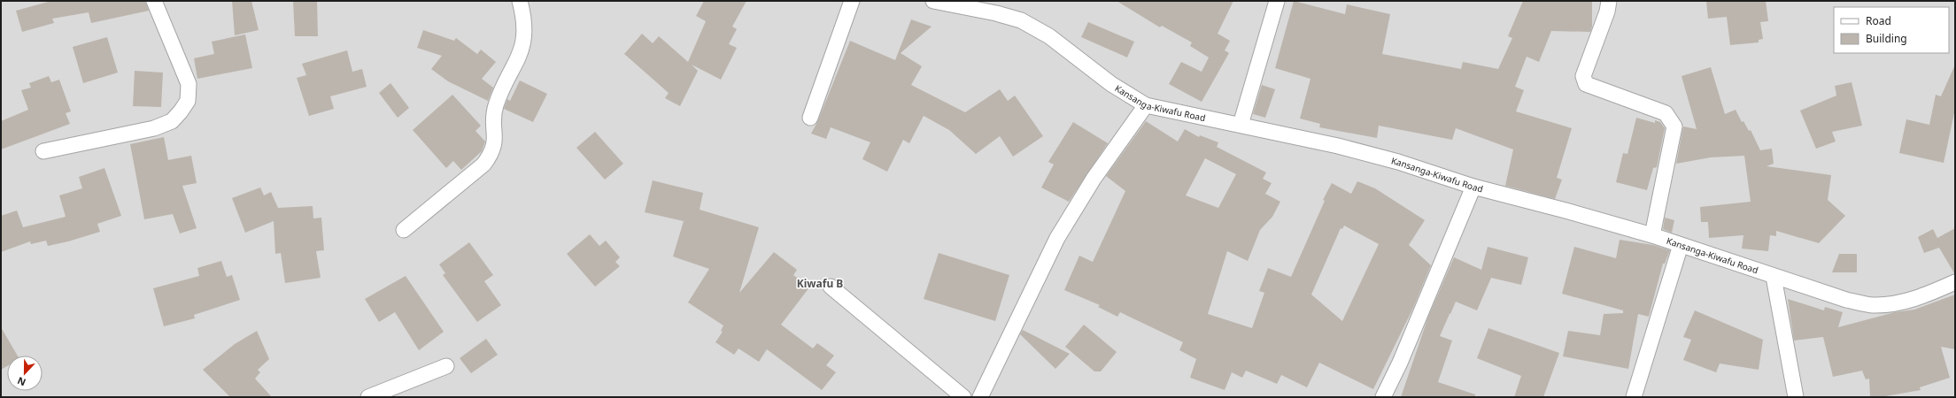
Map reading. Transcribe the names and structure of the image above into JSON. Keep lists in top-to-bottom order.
{
  "streets": {
    "street": ["Kansanga-Kiwafu Road"]
  },
  "districts": ["Kiwafu B"],
  "legend": ["Road", "Building"],
  "north": "bottom"
}
